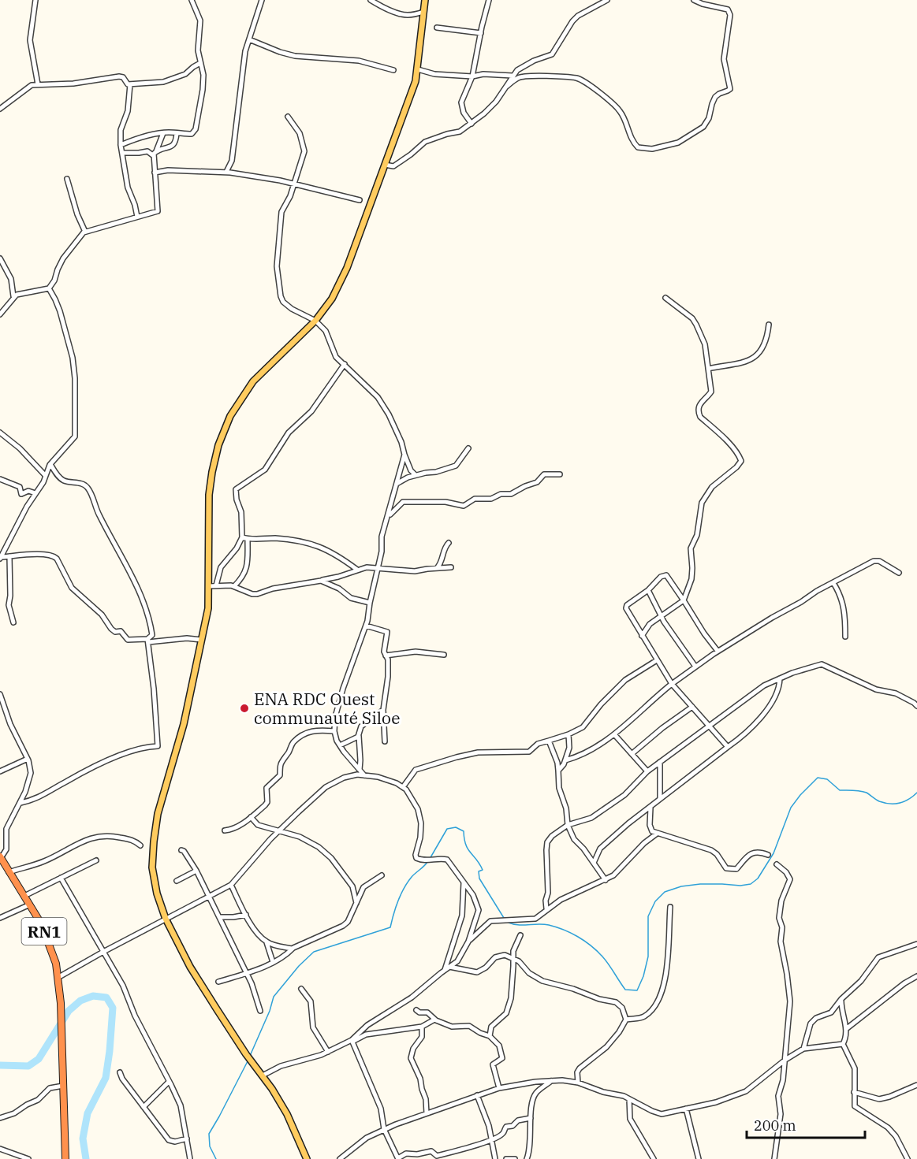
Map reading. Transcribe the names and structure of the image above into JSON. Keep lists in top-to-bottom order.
{
  "streets": {
    "highway": ["RN1"]
  },
  "places": ["ENA RDC Ouest communauté Siloe"],
  "scale_bar": "200 m"
}
